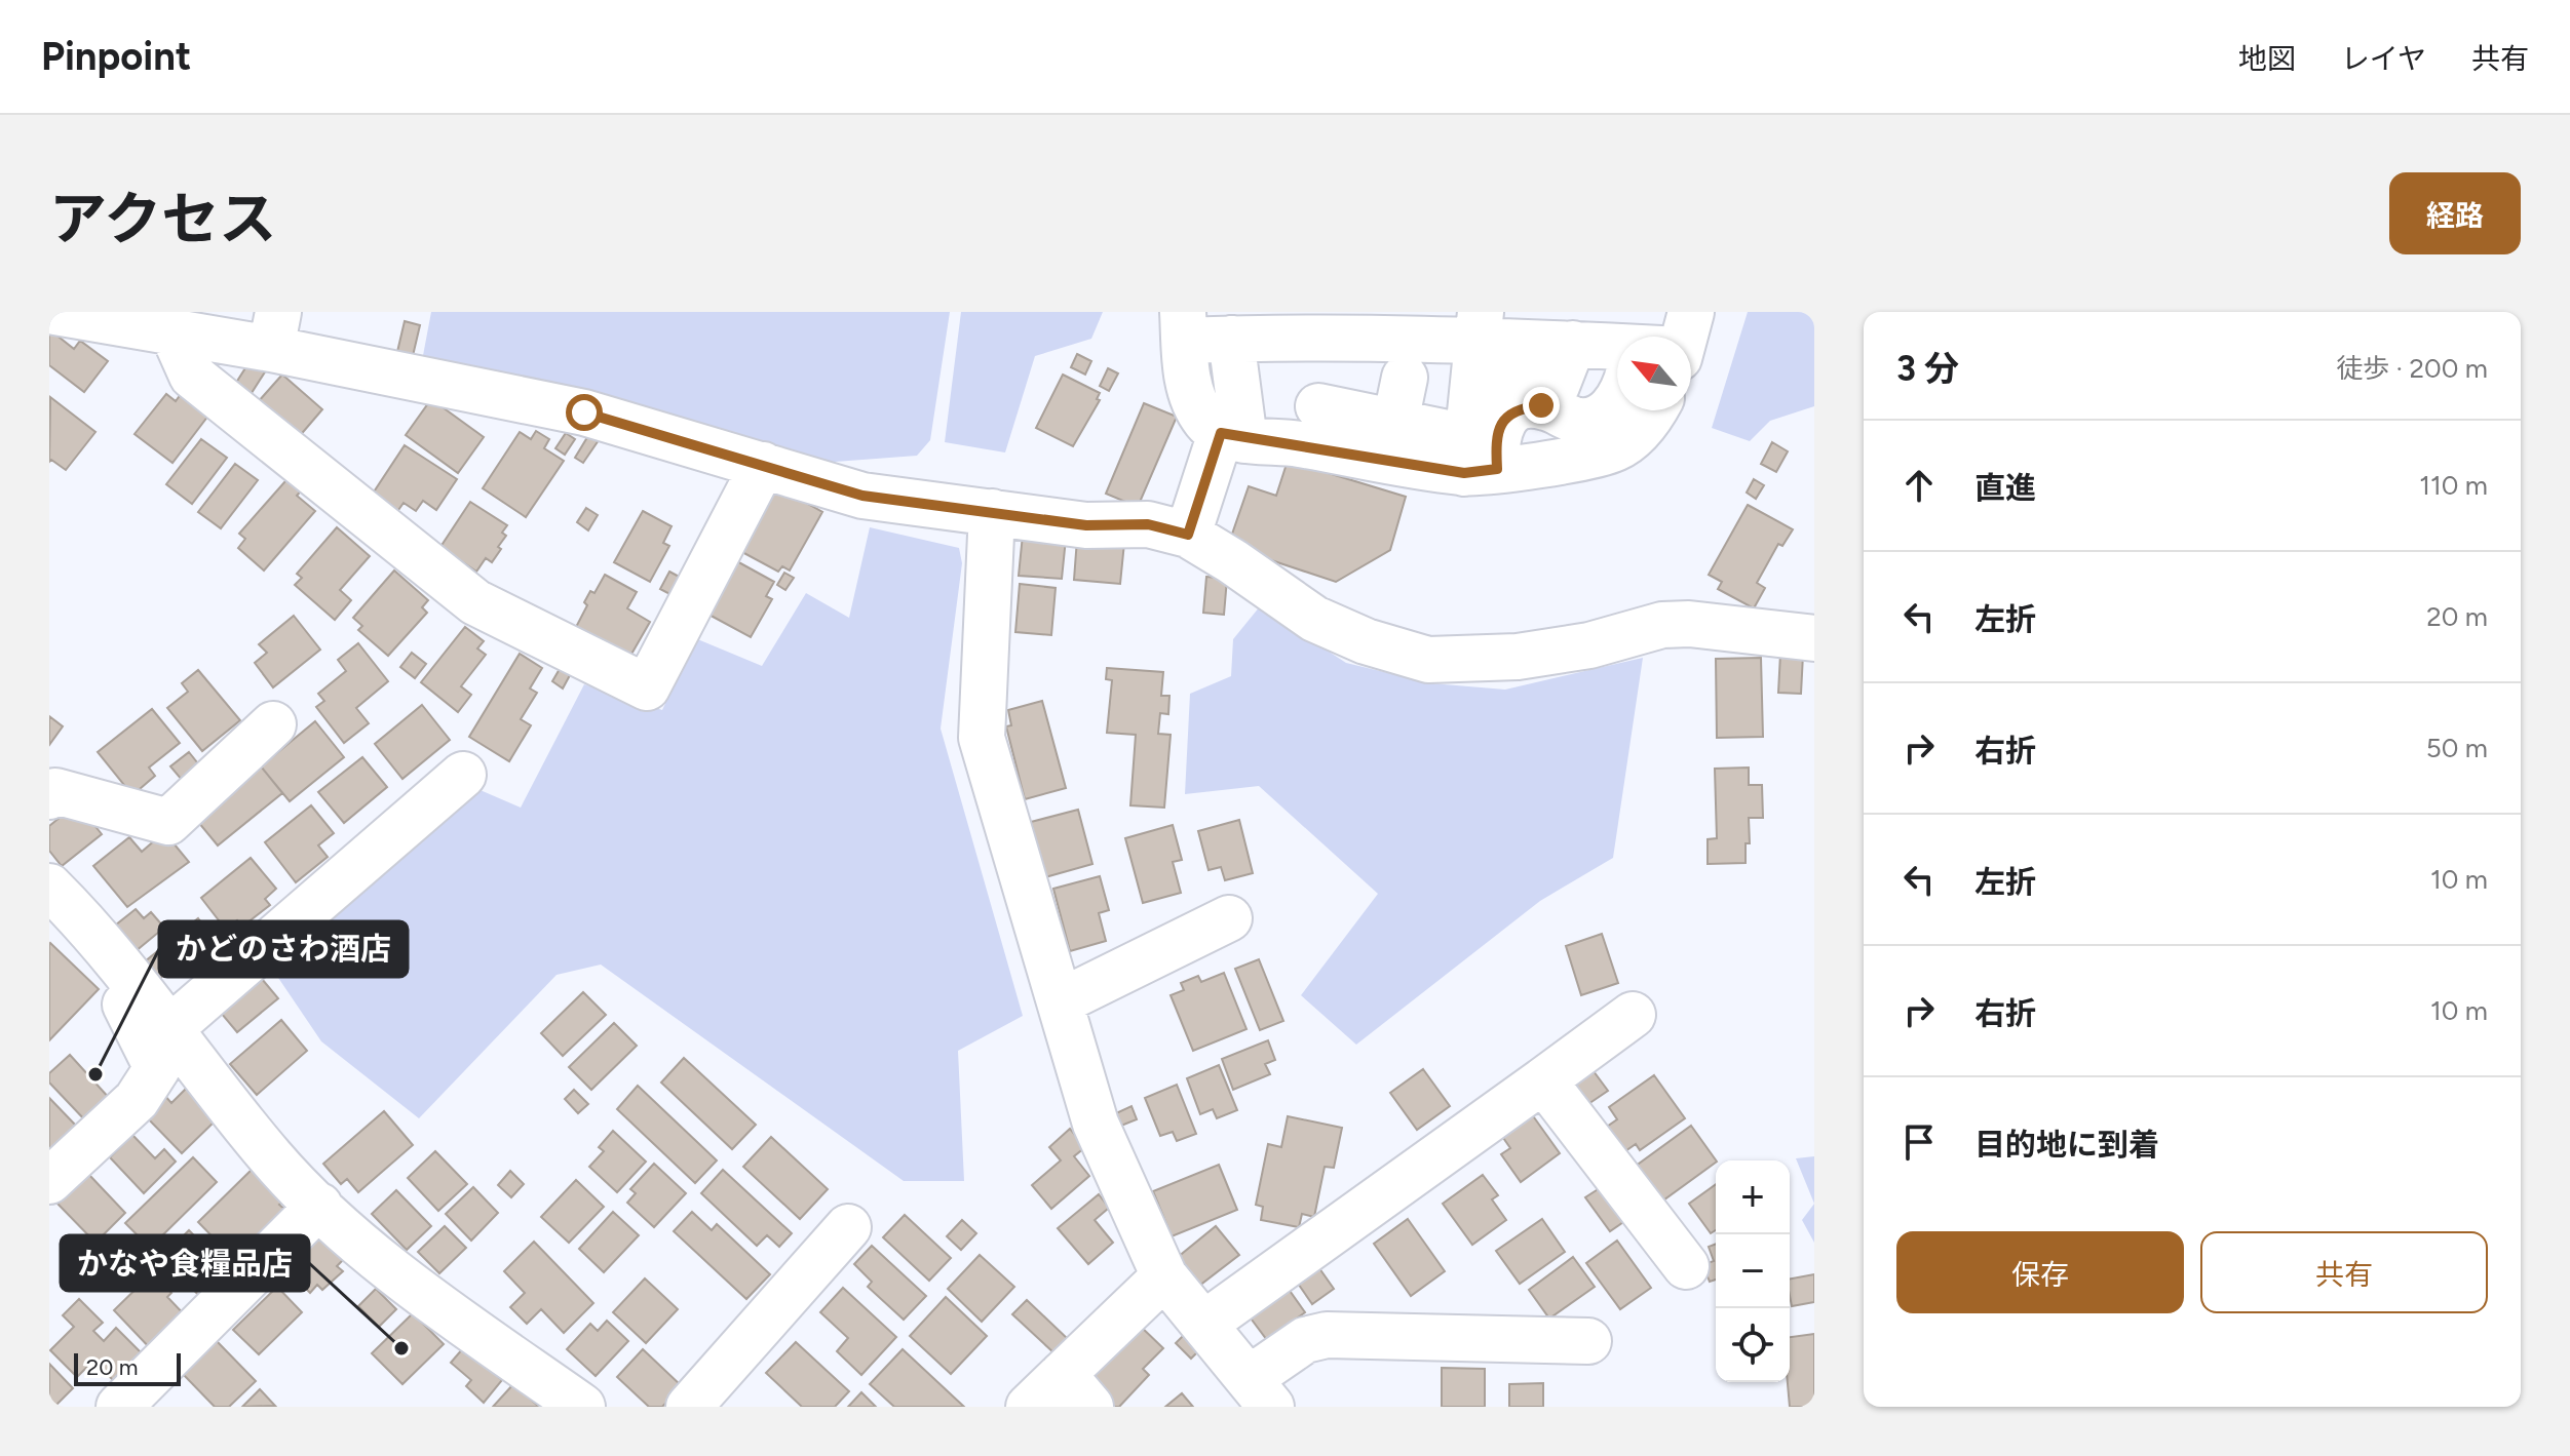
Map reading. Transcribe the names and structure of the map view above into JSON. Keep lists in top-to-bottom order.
{
  "places": ["かどのさわ酒店", "かなや食糧品店"],
  "scale_bar": "20 m",
  "north": "top left",
  "page": {
    "header": "Pinpoint",
    "nav": ["地図", "レイヤ", "共有"],
    "title": "アクセス",
    "buttons": [
      "経路",
      ["保存", "共有"]
    ],
    "heading": ["3 分", "徒歩 · 200 m"],
    "list": [
      ["直進", "110 m"],
      ["左折", "20 m"],
      ["右折", "50 m"],
      ["左折", "10 m"],
      ["右折", "10 m"],
      "目的地に到着"
    ],
    "map_buttons": ["+", "−"],
    "scale": "20 m"
  }
}
